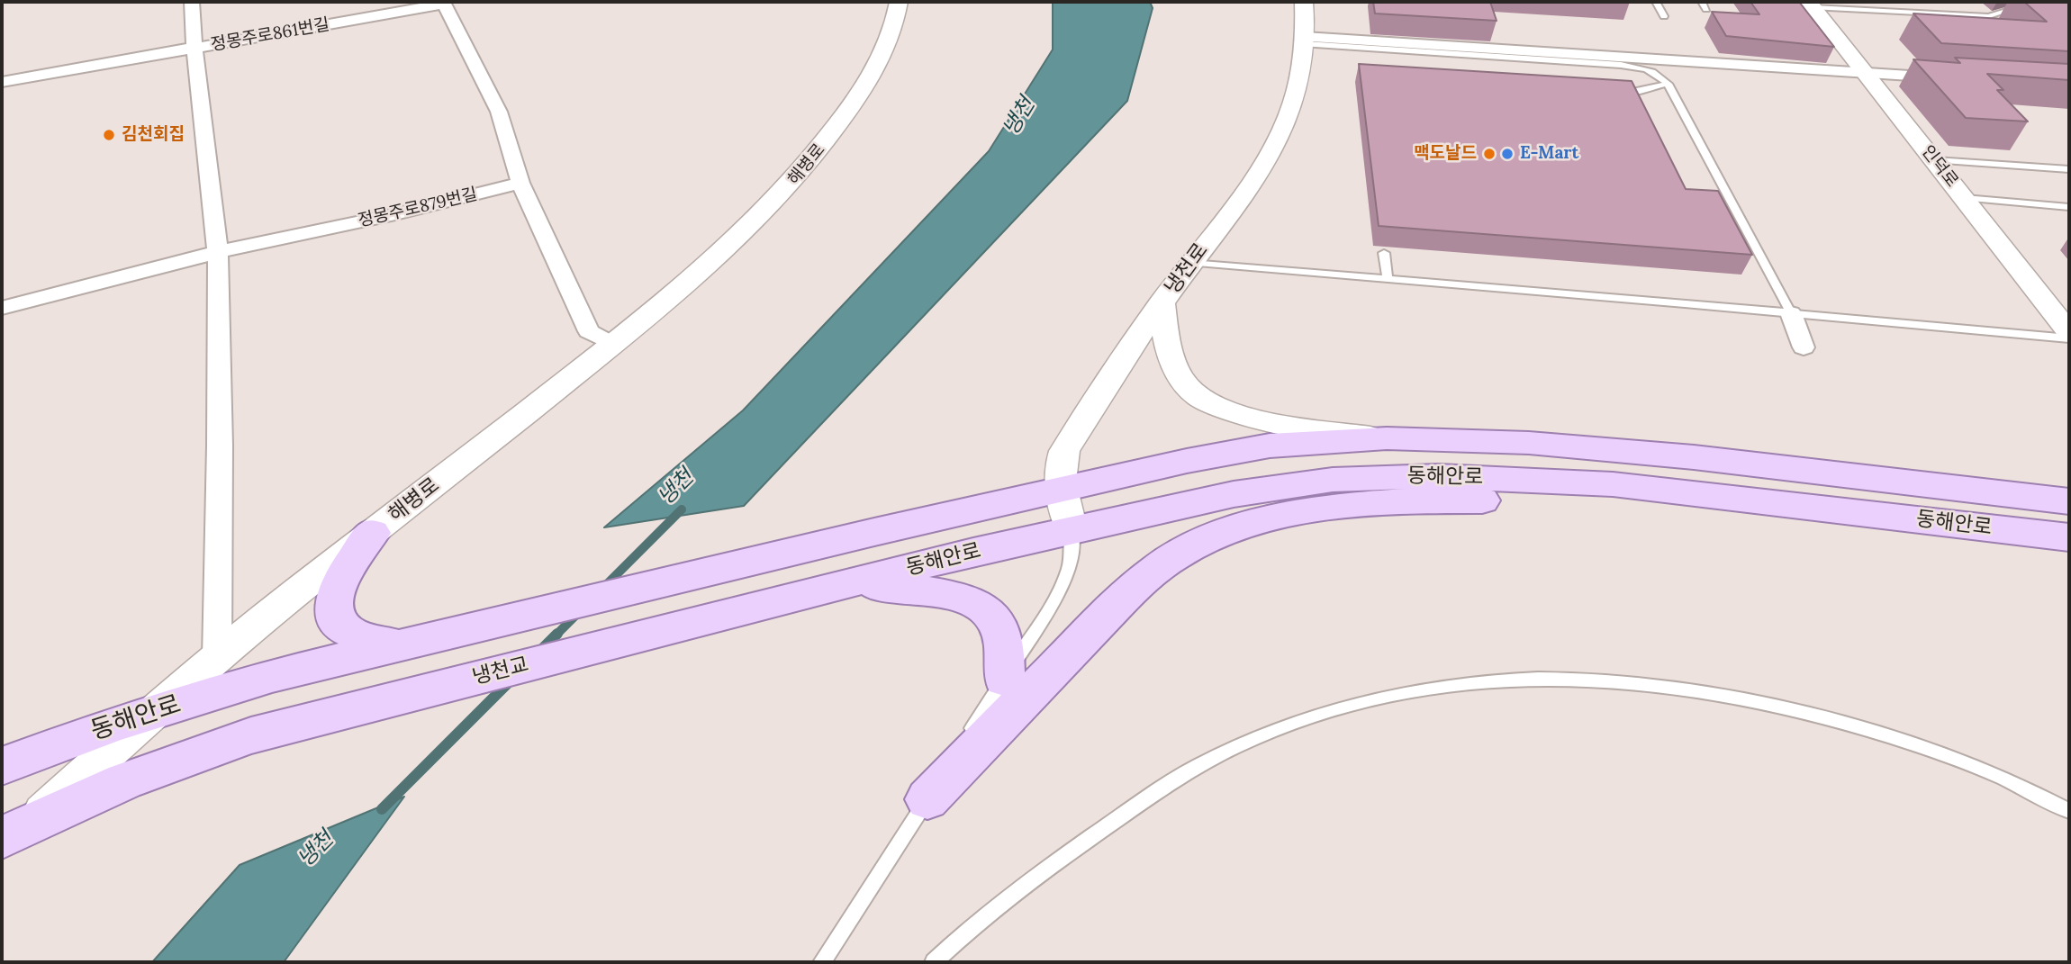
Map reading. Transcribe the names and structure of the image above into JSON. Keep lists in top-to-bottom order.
{
  "streets": {
    "main road": ["동해안로", "냉천교"],
    "street": [
      "정몽주로861번길",
      "해병로",
      "인덕로",
      "정몽주로879번길",
      "냉천로"
    ]
  },
  "crossings": [
    ["정몽주로861번길", "정몽주로879번길"],
    ["해병로", "동해안로"],
    ["해병로", "냉천교"],
    ["냉천로", "동해안로"],
    ["동해안로", "냉천교"]
  ],
  "water": ["냉천"],
  "places": ["김천회집", "맥도날드", "E-Mart"]
}
